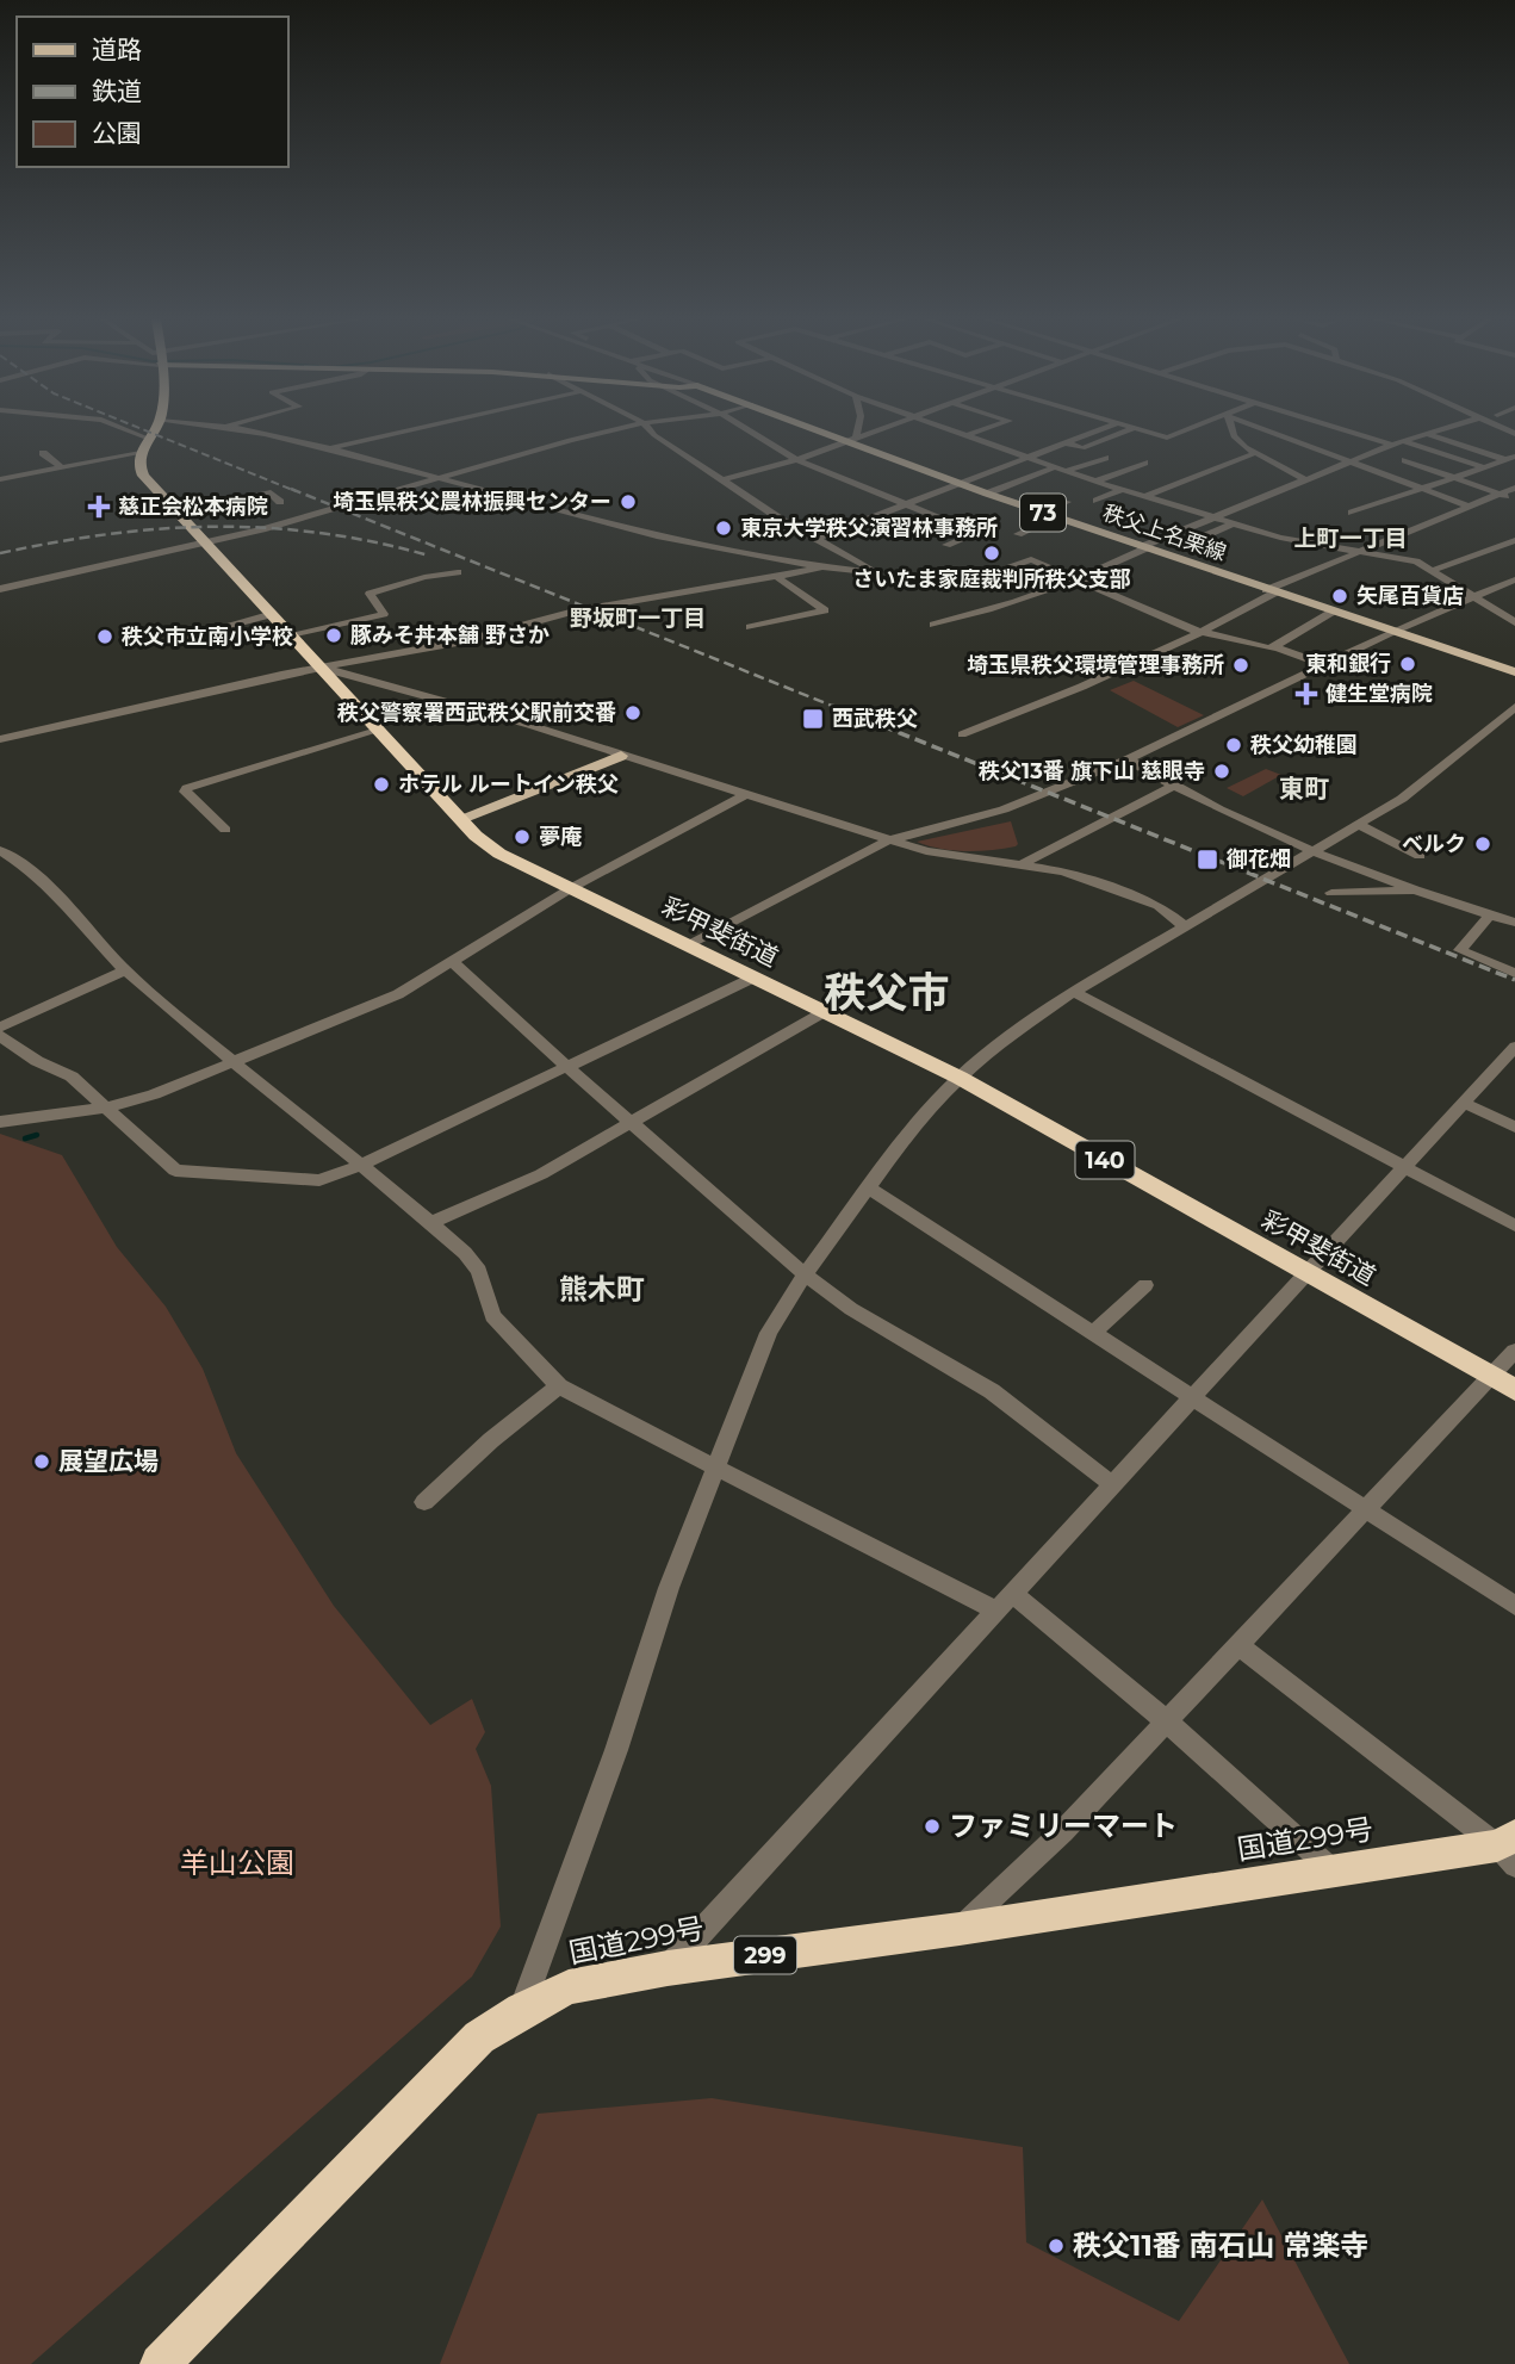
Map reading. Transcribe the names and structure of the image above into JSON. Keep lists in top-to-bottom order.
{
  "streets": {
    "highway": [
      "彩甲斐街道",
      "140",
      "国道299号",
      "299"
    ],
    "main road": ["73", "秩父上名栗線"]
  },
  "districts": [
    "上町一丁目",
    "野坂町一丁目",
    "東町",
    "秩父市",
    "熊木町"
  ],
  "parks": ["羊山公園"],
  "places": {
    "other": [
      "埼玉県秩父農林振興センター",
      "東京大学秩父演習林事務所",
      "さいたま家庭裁判所秩父支部",
      "矢尾百貨店",
      "豚みそ丼本舗 野さか",
      "秩父市立南小学校",
      "東和銀行",
      "埼玉県秩父環境管理事務所",
      "秩父警察署西武秩父駅前交番",
      "秩父幼稚園",
      "秩父13番 旗下山 慈眼寺",
      "ホテル ルートイン秩父",
      "夢庵",
      "ベルク",
      "展望広場",
      "ファミリーマート",
      "秩父11番 南石山 常楽寺"
    ],
    "health": ["慈正会松本病院", "健生堂病院"],
    "transit": ["西武秩父", "御花畑"]
  },
  "legend": ["道路", "鉄道", "公園"]
}
